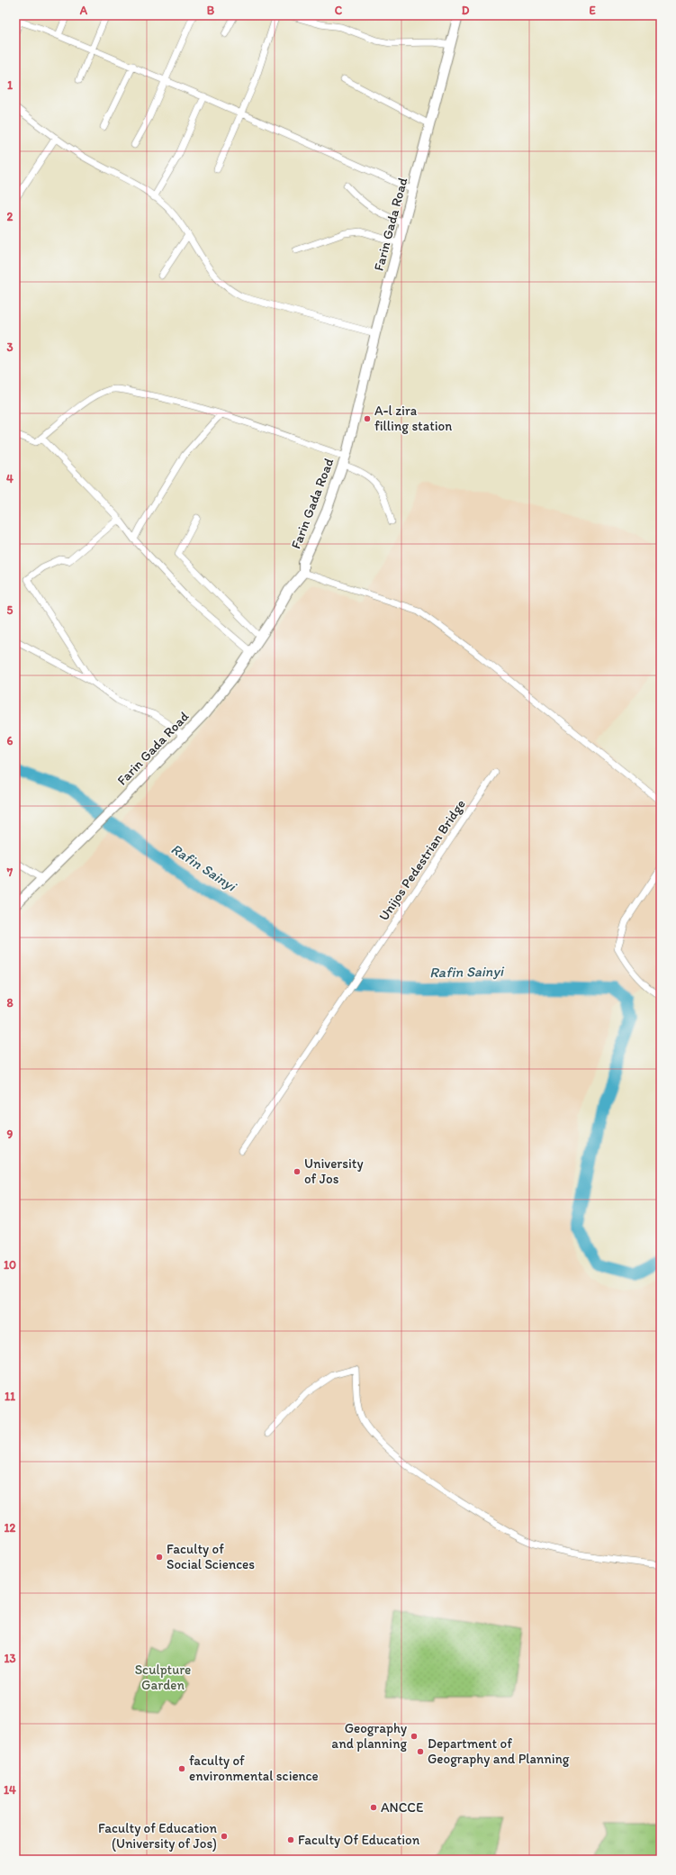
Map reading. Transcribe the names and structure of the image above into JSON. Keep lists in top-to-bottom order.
{
  "streets": {
    "main road": ["Farin Gada Road"],
    "street": ["Unijos Pedestrian Bridge"]
  },
  "water": ["Rafin Sainyi"],
  "parks": ["Sculpture Garden"],
  "places": [
    "A-l zira filling station",
    "University of Jos",
    "Faculty of Social Sciences",
    "Geography and planning",
    "Department of Geography and Planning",
    "faculty of environmental science",
    "ANCCE",
    "Faculty of Education (University of Jos)",
    "Faculty Of Education"
  ],
  "grid": {
    "columns": [
      "A",
      "B",
      "C",
      "D",
      "E"
    ],
    "rows": [
      "1",
      "2",
      "3",
      "4",
      "5",
      "6",
      "7",
      "8",
      "9",
      "10",
      "11",
      "12",
      "13",
      "14"
    ]
  }
}
